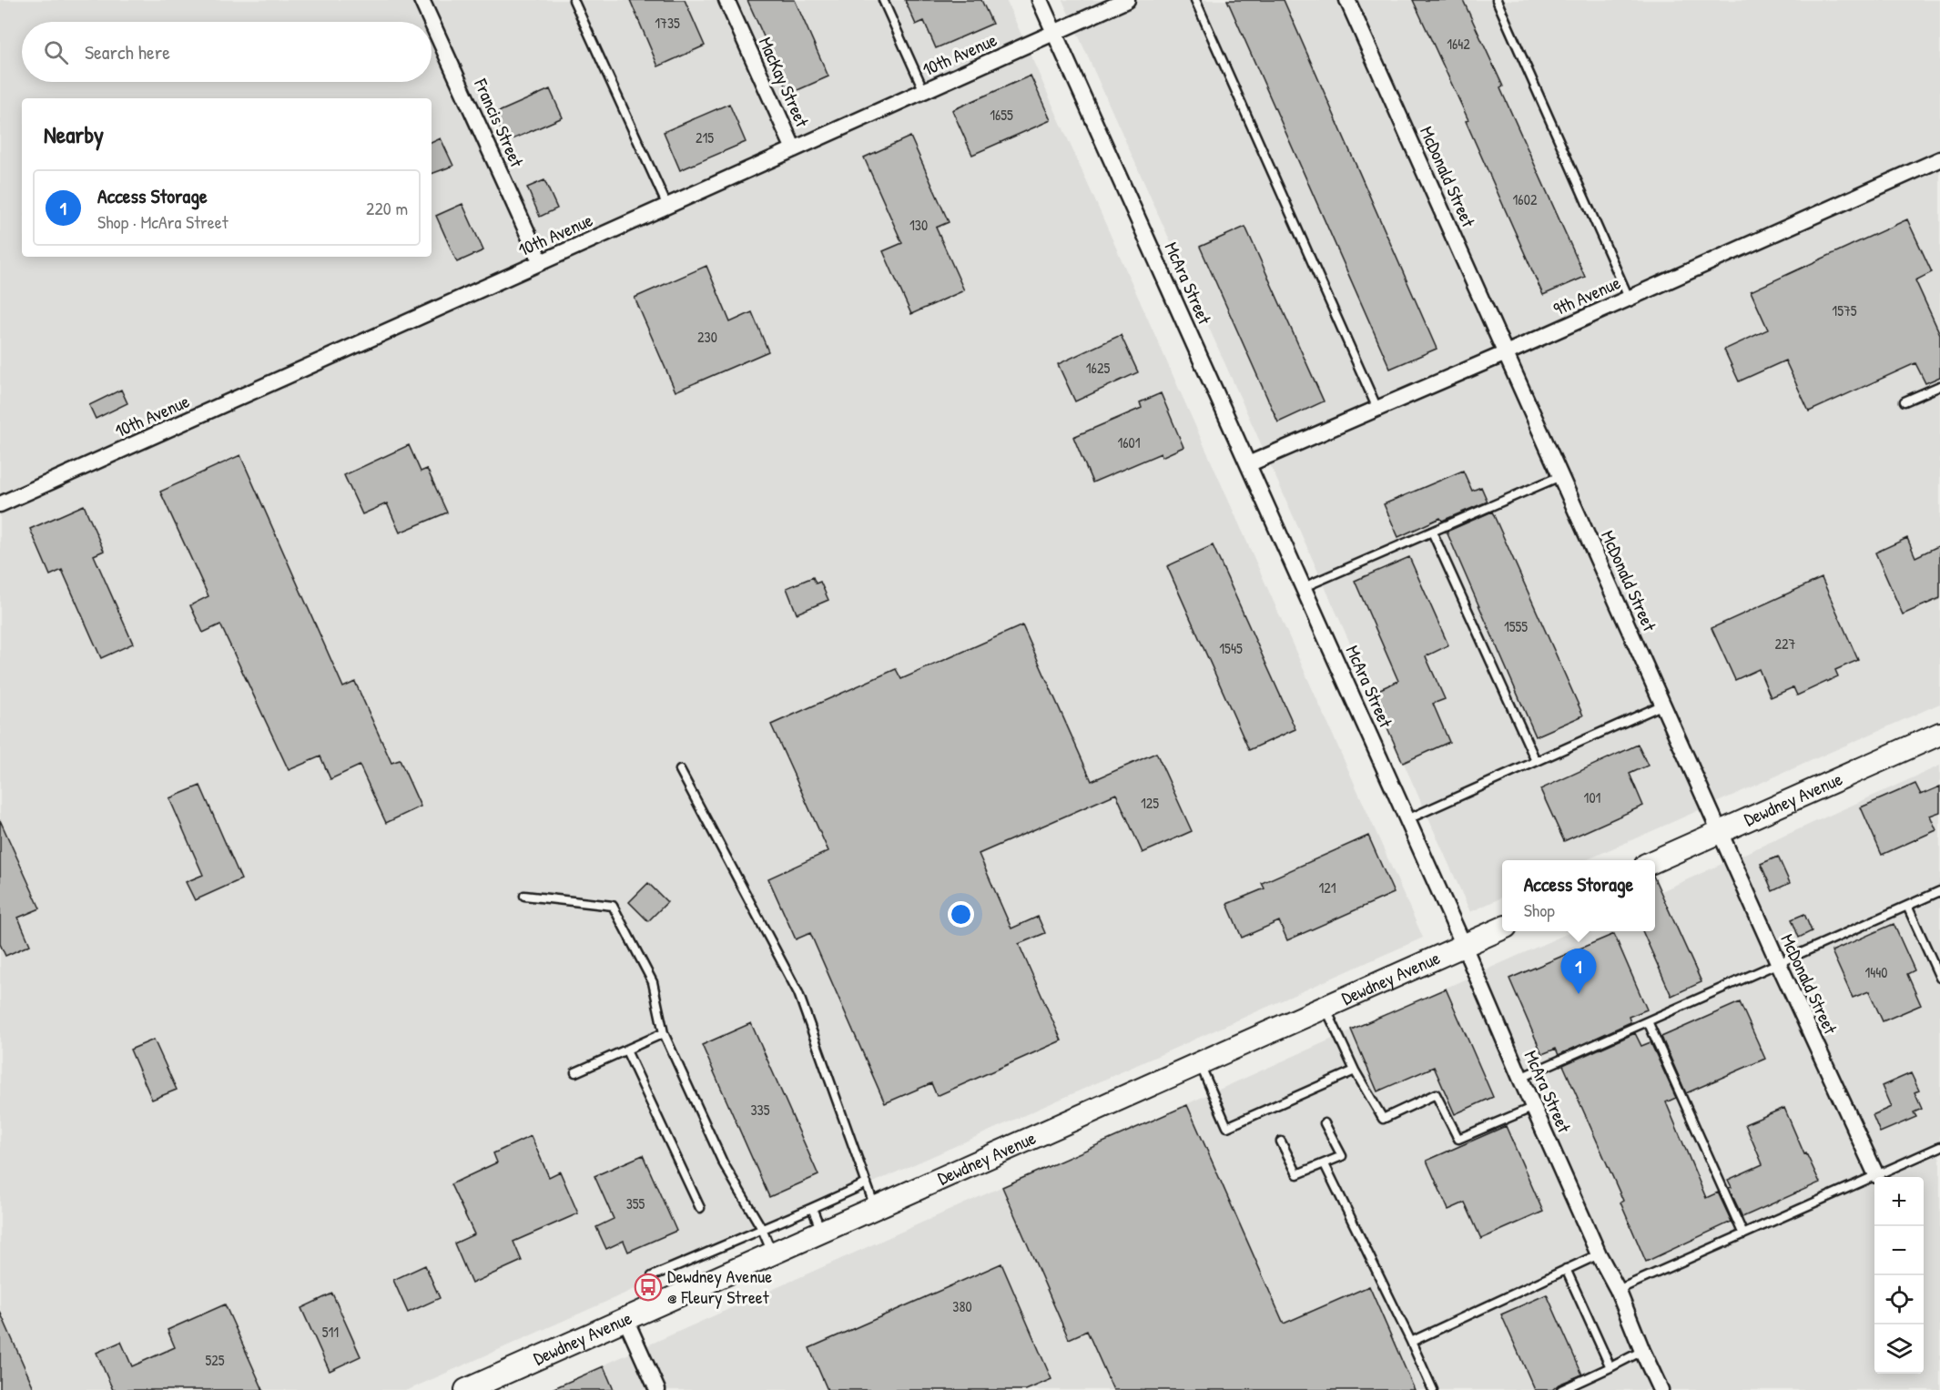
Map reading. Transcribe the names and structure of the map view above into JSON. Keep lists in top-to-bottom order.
{
  "streets": {
    "street": [
      "10th Avenue",
      "MacKay Street",
      "Francis Street",
      "McDonald Street",
      "McAra Street",
      "9th Avenue",
      "Dewdney Avenue"
    ]
  },
  "crossings": [
    ["10th Avenue", "MacKay Street"],
    ["10th Avenue", "Francis Street"],
    ["10th Avenue", "McAra Street"],
    ["McDonald Street", "9th Avenue"],
    ["McDonald Street", "Dewdney Avenue"],
    ["McAra Street", "9th Avenue"],
    ["McAra Street", "Dewdney Avenue"]
  ],
  "places": {
    "bus stop": ["Dewdney Avenue @ Fleury Street"]
  },
  "house_numbers": [
    "1735",
    "1642",
    "1655",
    "215",
    "1602",
    "130",
    "1575",
    "230",
    "1625",
    "1601",
    "1555",
    "227",
    "1545",
    "101",
    "125",
    "121",
    "1440",
    "335",
    "355",
    "380",
    "511",
    "525"
  ],
  "page": {
    "search": "Search here",
    "heading": "Nearby",
    "list": [
      {
        "mark": "1",
        "name": "Access Storage",
        "note": "Shop · McAra Street",
        "value": "220 m"
      }
    ],
    "popup": ["Access Storage", "Shop"],
    "pins": "1",
    "map_buttons": ["+", "−"]
  }
}
